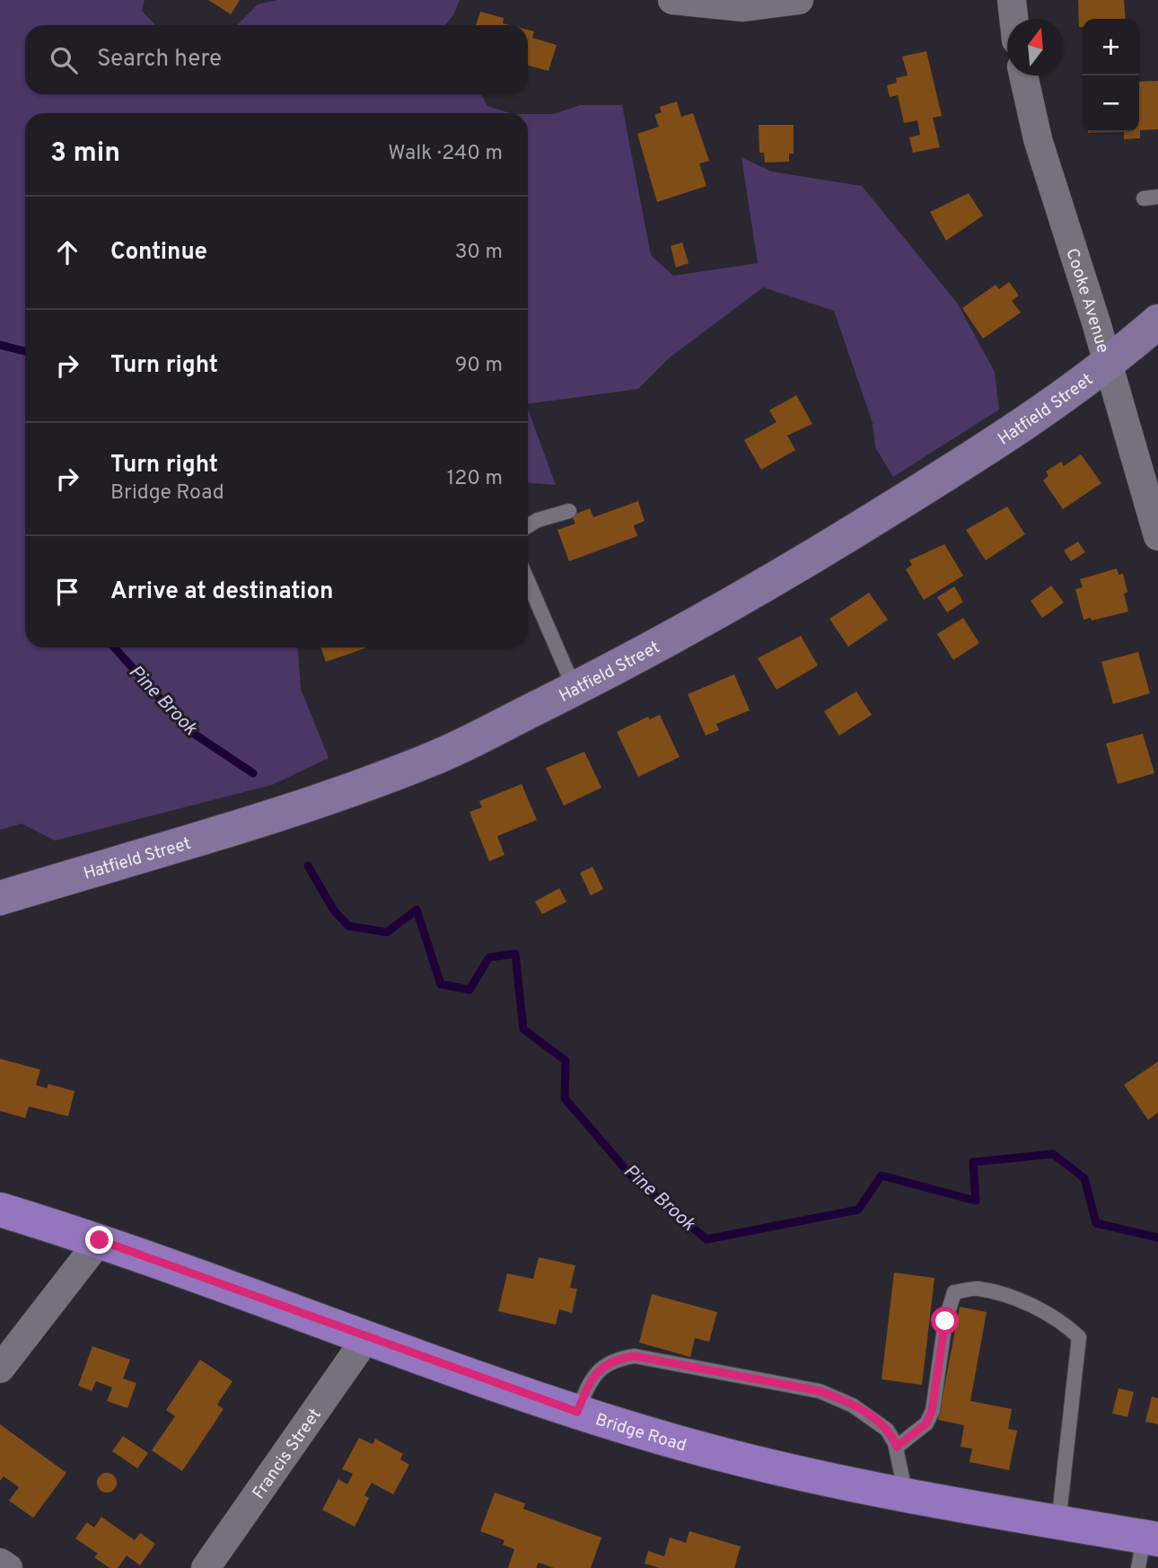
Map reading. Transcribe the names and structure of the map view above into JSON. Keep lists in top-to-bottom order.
{
  "streets": {
    "main road": ["Bridge Road"],
    "street": ["Cooke Avenue", "Hatfield Street", "Francis Street"]
  },
  "crossings": [
    ["Cooke Avenue", "Hatfield Street"],
    ["Bridge Road", "Francis Street"]
  ],
  "water": ["Pine Brook"],
  "north": "top",
  "page": {
    "map_buttons": ["+", "−"],
    "search": "Search here",
    "heading": ["3 min", "Walk · 240 m"],
    "list": [
      ["Continue", "30 m"],
      ["Turn right", "90 m"],
      ["Turn right", "Bridge Road", "120 m"],
      "Arrive at destination"
    ]
  }
}
